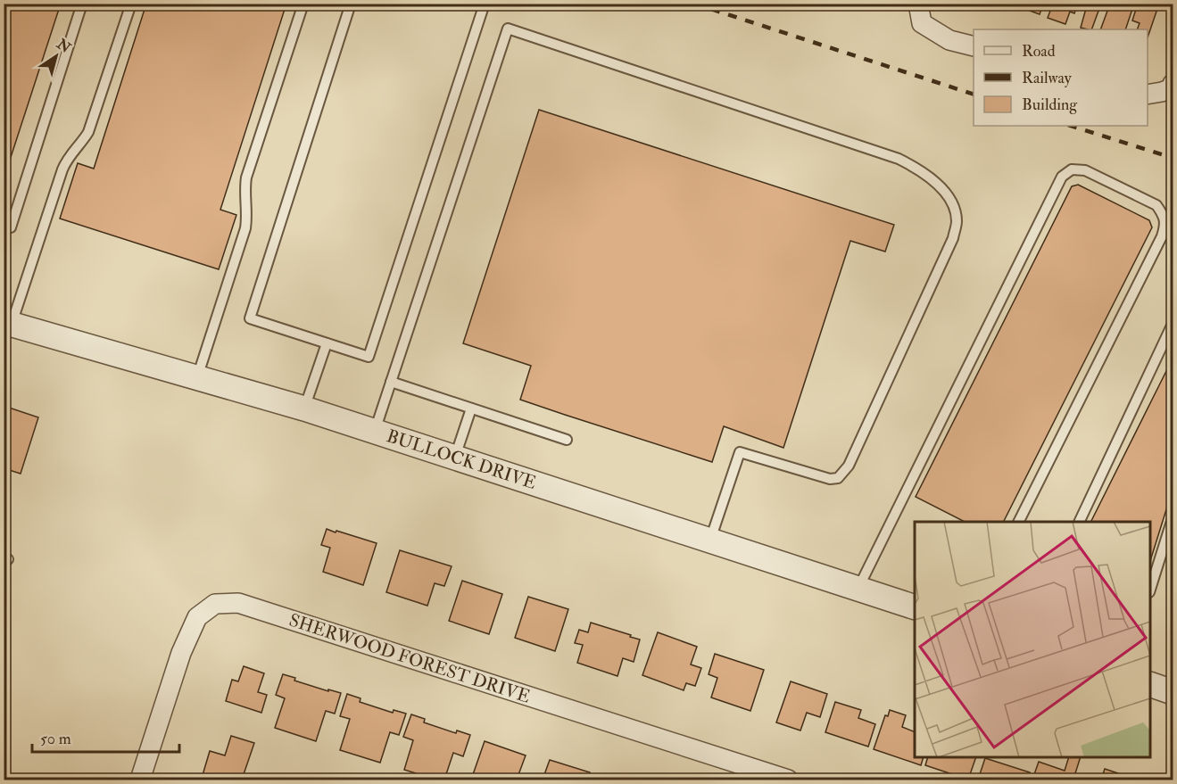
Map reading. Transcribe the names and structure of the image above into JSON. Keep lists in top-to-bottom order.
{
  "streets": {
    "street": ["BULLOCK DRIVE", "SHERWOOD FOREST DRIVE"]
  },
  "legend": ["Road", "Railway", "Building"],
  "scale_bar": "50 m",
  "north": "top right"
}
